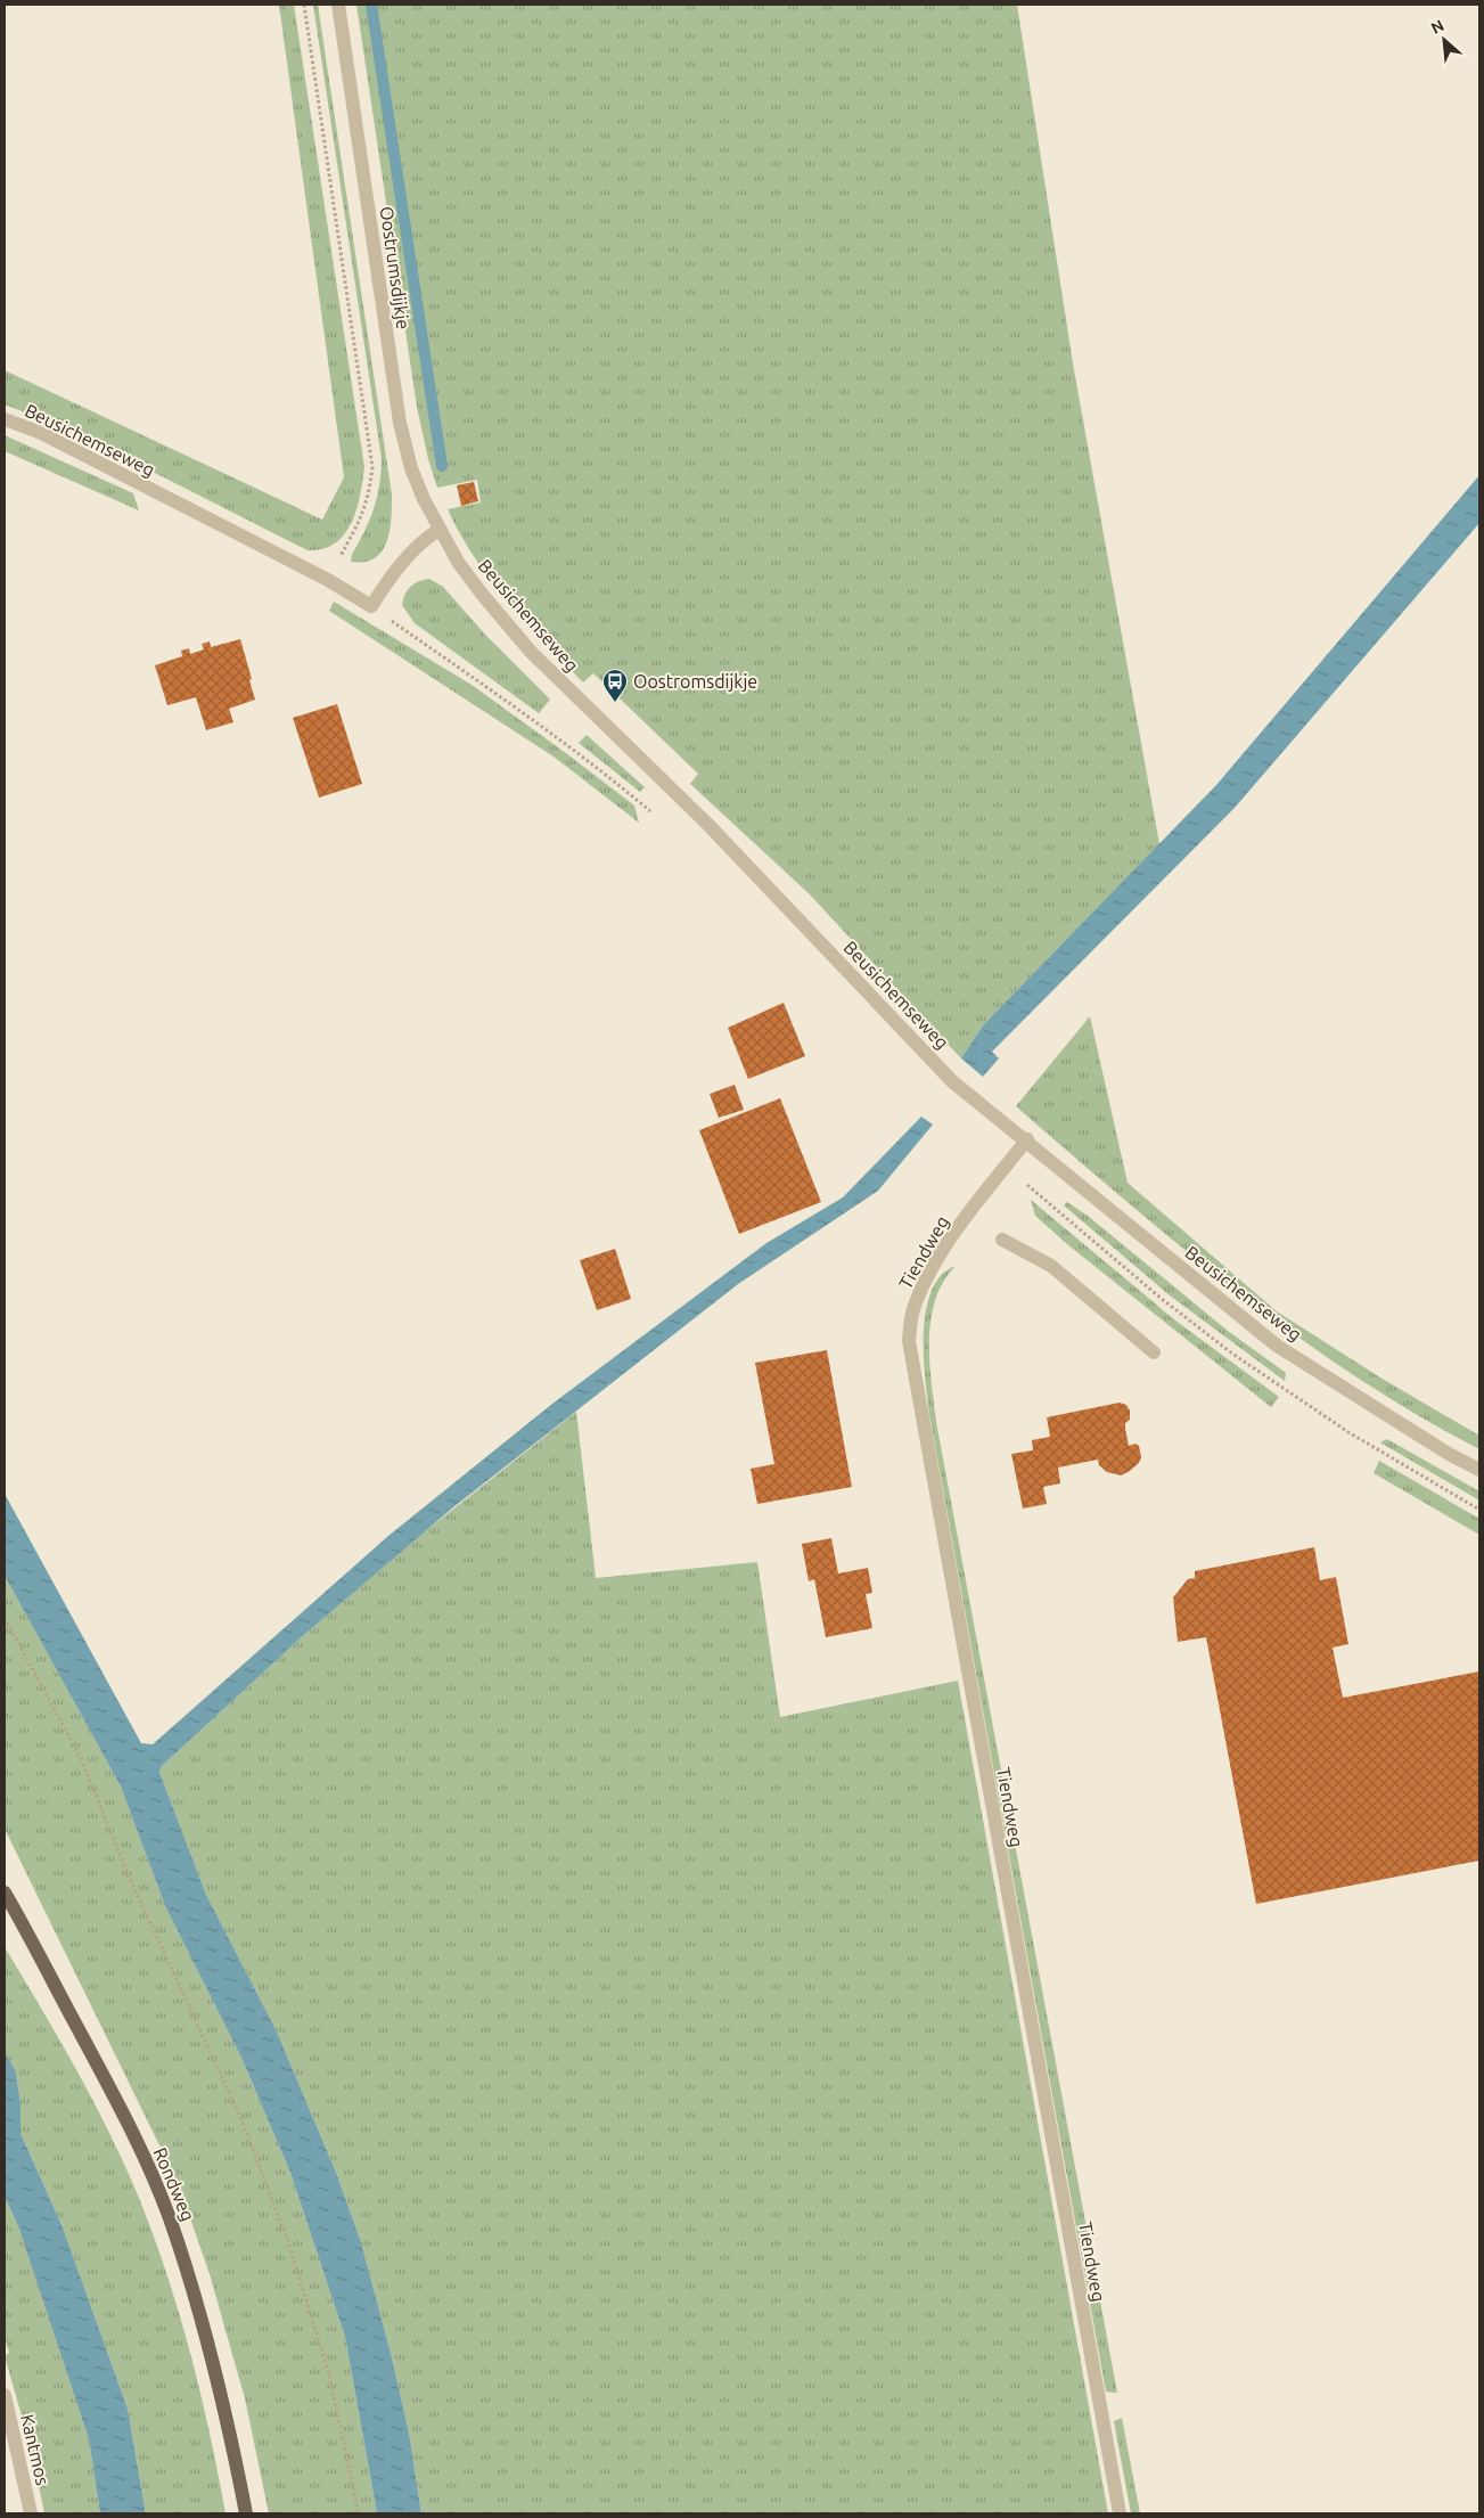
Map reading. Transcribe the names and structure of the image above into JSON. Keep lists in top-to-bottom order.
{
  "streets": {
    "main road": ["Rondweg"],
    "street": [
      "Oostrumsdijkje",
      "Beusichemseweg",
      "Tiendweg",
      "Kantmos"
    ]
  },
  "crossings": [
    ["Oostrumsdijkje", "Beusichemseweg"],
    ["Beusichemseweg", "Tiendweg"]
  ],
  "places": {
    "bus stop": ["Oostromsdijkje"]
  },
  "north": "top left"
}
